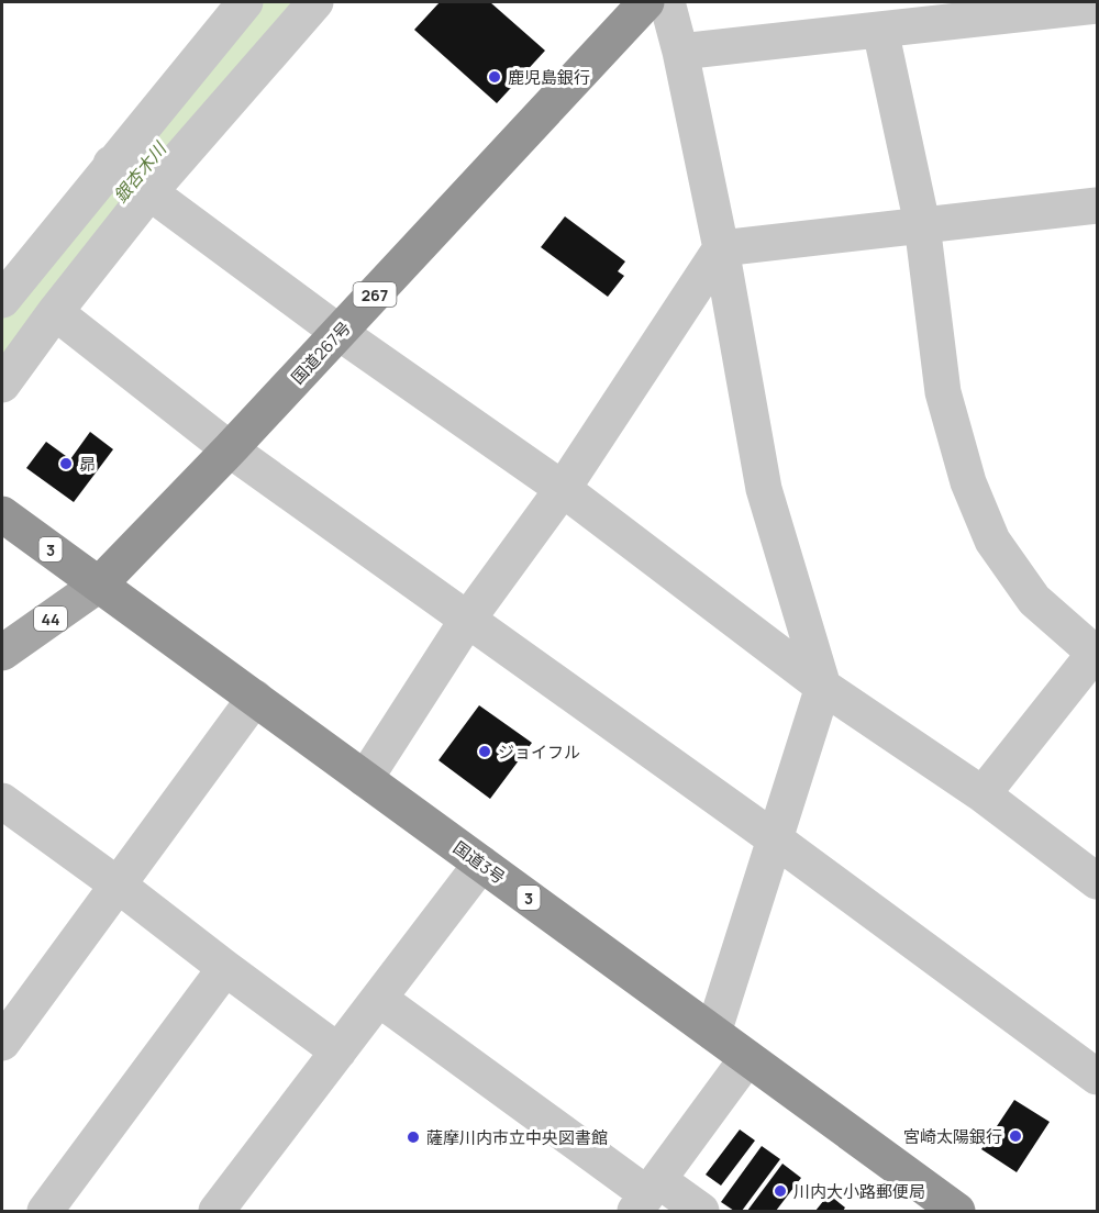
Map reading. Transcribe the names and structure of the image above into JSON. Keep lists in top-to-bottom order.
{
  "streets": {
    "highway": [
      "267",
      "国道267号",
      "3",
      "国道3号"
    ],
    "main road": ["44"]
  },
  "crossings": [
    ["国道267号", "44"],
    ["国道267号", "国道3号"],
    ["44", "国道3号"]
  ],
  "water": ["銀杏木川"],
  "places": [
    "鹿児島銀行",
    "昴",
    "ジョイフル",
    "宮崎太陽銀行",
    "薩摩川内市立中央図書館",
    "川内大小路郵便局"
  ]
}
